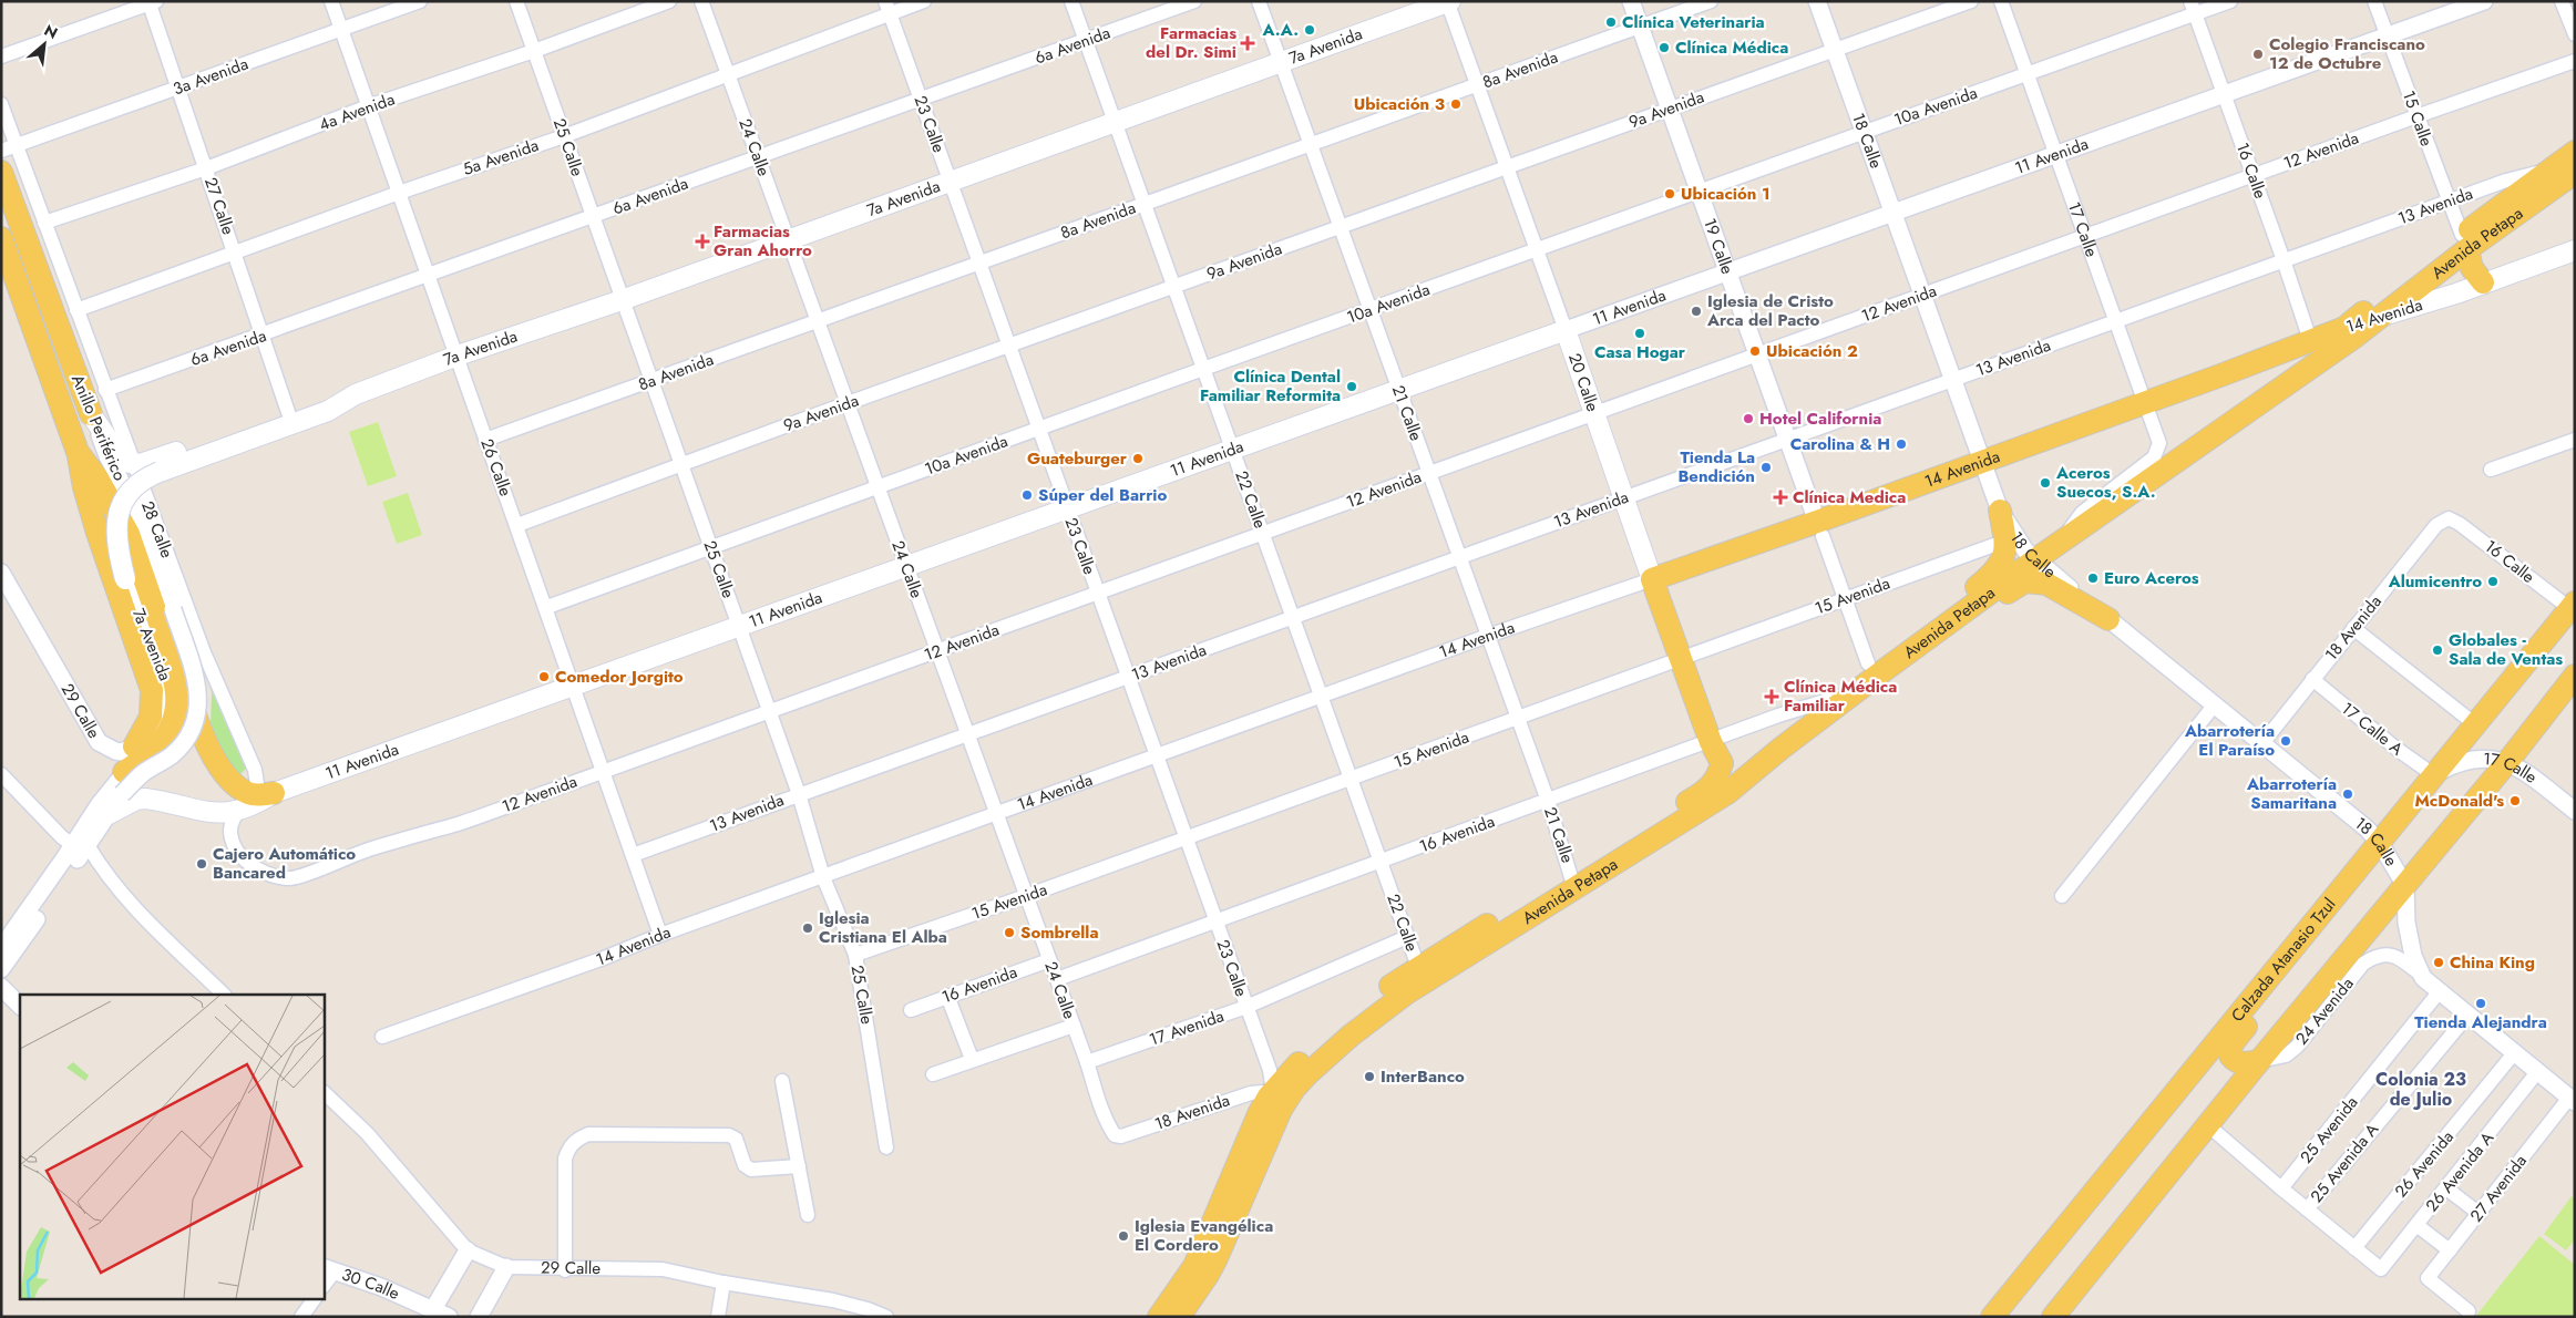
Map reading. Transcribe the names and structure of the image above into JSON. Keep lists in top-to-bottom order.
{
  "streets": {
    "main road": [
      "7a Avenida",
      "11 Avenida",
      "Avenida Petapa",
      "14 Avenida",
      "20 Calle",
      "Anillo Periférico",
      "Calzada Atanasio Tzul"
    ],
    "street": [
      "6a Avenida",
      "8a Avenida",
      "3a Avenida",
      "10a Avenida",
      "9a Avenida",
      "4a Avenida",
      "15 Calle",
      "23 Calle",
      "18 Calle",
      "25 Calle",
      "24 Calle",
      "12 Avenida",
      "5a Avenida",
      "16 Calle",
      "27 Calle",
      "13 Avenida",
      "17 Calle",
      "19 Calle",
      "21 Calle",
      "26 Calle",
      "22 Calle",
      "28 Calle",
      "15 Avenida",
      "18 Avenida",
      "29 Calle",
      "17 Calle A",
      "16 Avenida",
      "24 Avenida",
      "17 Avenida",
      "25 Avenida",
      "25 Avenida A",
      "26 Avenida",
      "26 Avenida A",
      "27 Avenida",
      "30 Calle"
    ]
  },
  "crossings": [
    ["6a Avenida", "23 Calle"],
    ["6a Avenida", "25 Calle"],
    ["6a Avenida", "24 Calle"],
    ["6a Avenida", "27 Calle"],
    ["6a Avenida", "26 Calle"],
    ["6a Avenida", "22 Calle"],
    ["6a Avenida", "28 Calle"],
    ["7a Avenida", "23 Calle"],
    ["7a Avenida", "25 Calle"],
    ["7a Avenida", "24 Calle"],
    ["7a Avenida", "27 Calle"],
    ["7a Avenida", "20 Calle"],
    ["7a Avenida", "21 Calle"],
    ["7a Avenida", "26 Calle"],
    ["7a Avenida", "22 Calle"],
    ["7a Avenida", "28 Calle"],
    ["8a Avenida", "23 Calle"],
    ["8a Avenida", "25 Calle"],
    ["8a Avenida", "24 Calle"],
    ["8a Avenida", "19 Calle"],
    ["8a Avenida", "20 Calle"],
    ["8a Avenida", "21 Calle"],
    ["8a Avenida", "26 Calle"],
    ["8a Avenida", "22 Calle"],
    ["3a Avenida", "27 Calle"],
    ["3a Avenida", "26 Calle"],
    ["3a Avenida", "28 Calle"],
    ["10a Avenida", "23 Calle"],
    ["10a Avenida", "18 Calle"],
    ["10a Avenida", "25 Calle"],
    ["10a Avenida", "24 Calle"],
    ["10a Avenida", "16 Calle"],
    ["10a Avenida", "17 Calle"],
    ["10a Avenida", "19 Calle"],
    ["10a Avenida", "20 Calle"],
    ["10a Avenida", "21 Calle"],
    ["10a Avenida", "26 Calle"],
    ["10a Avenida", "22 Calle"],
    ["9a Avenida", "23 Calle"],
    ["9a Avenida", "18 Calle"],
    ["9a Avenida", "25 Calle"],
    ["9a Avenida", "24 Calle"],
    ["9a Avenida", "19 Calle"],
    ["9a Avenida", "20 Calle"],
    ["9a Avenida", "21 Calle"],
    ["9a Avenida", "26 Calle"],
    ["9a Avenida", "22 Calle"],
    ["4a Avenida", "25 Calle"],
    ["4a Avenida", "27 Calle"],
    ["4a Avenida", "26 Calle"],
    ["4a Avenida", "28 Calle"],
    ["15 Calle", "12 Avenida"],
    ["15 Calle", "11 Avenida"],
    ["15 Calle", "13 Avenida"],
    ["15 Calle", "Avenida Petapa"],
    ["23 Calle", "12 Avenida"],
    ["23 Calle", "11 Avenida"],
    ["23 Calle", "5a Avenida"],
    ["23 Calle", "13 Avenida"],
    ["23 Calle", "Avenida Petapa"],
    ["23 Calle", "14 Avenida"],
    ["23 Calle", "15 Avenida"],
    ["23 Calle", "18 Avenida"],
    ["23 Calle", "16 Avenida"],
    ["23 Calle", "17 Avenida"],
    ["18 Calle", "12 Avenida"],
    ["18 Calle", "11 Avenida"],
    ["18 Calle", "13 Avenida"],
    ["18 Calle", "Avenida Petapa"],
    ["18 Calle", "14 Avenida"],
    ["18 Calle", "18 Avenida"],
    ["18 Calle", "Calzada Atanasio Tzul"],
    ["18 Calle", "24 Avenida"],
    ["18 Calle", "25 Avenida"],
    ["18 Calle", "25 Avenida A"],
    ["18 Calle", "26 Avenida"],
    ["18 Calle", "26 Avenida A"],
    ["18 Calle", "27 Avenida"],
    ["25 Calle", "12 Avenida"],
    ["25 Calle", "11 Avenida"],
    ["25 Calle", "5a Avenida"],
    ["25 Calle", "13 Avenida"],
    ["25 Calle", "14 Avenida"],
    ["25 Calle", "15 Avenida"],
    ["24 Calle", "12 Avenida"],
    ["24 Calle", "11 Avenida"],
    ["24 Calle", "5a Avenida"],
    ["24 Calle", "13 Avenida"],
    ["24 Calle", "14 Avenida"],
    ["24 Calle", "15 Avenida"],
    ["24 Calle", "18 Avenida"],
    ["24 Calle", "16 Avenida"],
    ["24 Calle", "17 Avenida"],
    ["12 Avenida", "16 Calle"],
    ["12 Avenida", "17 Calle"],
    ["12 Avenida", "19 Calle"],
    ["12 Avenida", "20 Calle"],
    ["12 Avenida", "21 Calle"],
    ["12 Avenida", "Anillo Periférico"],
    ["12 Avenida", "26 Calle"],
    ["12 Avenida", "22 Calle"],
    ["12 Avenida", "28 Calle"],
    ["11 Avenida", "16 Calle"],
    ["11 Avenida", "17 Calle"],
    ["11 Avenida", "19 Calle"],
    ["11 Avenida", "20 Calle"],
    ["11 Avenida", "21 Calle"],
    ["11 Avenida", "26 Calle"],
    ["11 Avenida", "22 Calle"],
    ["5a Avenida", "27 Calle"],
    ["5a Avenida", "26 Calle"],
    ["5a Avenida", "28 Calle"],
    ["16 Calle", "13 Avenida"],
    ["16 Calle", "14 Avenida"],
    ["16 Calle", "18 Avenida"],
    ["16 Calle", "Calzada Atanasio Tzul"],
    ["13 Avenida", "17 Calle"],
    ["13 Avenida", "Avenida Petapa"],
    ["13 Avenida", "19 Calle"],
    ["13 Avenida", "20 Calle"],
    ["13 Avenida", "21 Calle"],
    ["13 Avenida", "26 Calle"],
    ["13 Avenida", "22 Calle"],
    ["17 Calle", "Avenida Petapa"],
    ["17 Calle", "14 Avenida"],
    ["17 Calle", "17 Calle A"],
    ["17 Calle", "Calzada Atanasio Tzul"],
    ["Avenida Petapa", "19 Calle"],
    ["Avenida Petapa", "14 Avenida"],
    ["Avenida Petapa", "20 Calle"],
    ["Avenida Petapa", "21 Calle"],
    ["Avenida Petapa", "22 Calle"],
    ["Avenida Petapa", "18 Avenida"],
    ["Avenida Petapa", "16 Avenida"],
    ["19 Calle", "14 Avenida"],
    ["19 Calle", "15 Avenida"],
    ["14 Avenida", "20 Calle"],
    ["14 Avenida", "21 Calle"],
    ["14 Avenida", "26 Calle"],
    ["14 Avenida", "22 Calle"],
    ["20 Calle", "15 Avenida"],
    ["20 Calle", "16 Avenida"],
    ["21 Calle", "15 Avenida"],
    ["21 Calle", "16 Avenida"],
    ["Anillo Periférico", "28 Calle"],
    ["22 Calle", "15 Avenida"],
    ["22 Calle", "16 Avenida"],
    ["22 Calle", "17 Avenida"],
    ["18 Avenida", "17 Calle A"],
    ["17 Calle A", "Calzada Atanasio Tzul"],
    ["26 Avenida", "26 Avenida A"]
  ],
  "districts": ["Colonia 23 de Julio"],
  "places": {
    "other": [
      "Clínica Veterinaria",
      "A.A.",
      "Clínica Médica",
      "Colegio Franciscano 12 de Octubre",
      "Ubicación 3",
      "Ubicación 1",
      "Iglesia de Cristo Arca del Pacto",
      "Casa Hogar",
      "Ubicación 2",
      "Clínica Dental Familiar Reformita",
      "Hotel California",
      "Carolina & H",
      "Guateburger",
      "Tienda La Bendición",
      "Aceros Suecos, S.A.",
      "Súper del Barrio",
      "Euro Aceros",
      "Alumicentro",
      "Globales - Sala de Ventas",
      "Comedor Jorgito",
      "Abarrotería El Paraíso",
      "Abarrotería Samaritana",
      "McDonald's",
      "Cajero Automático Bancared",
      "Iglesia Cristiana El Alba",
      "Sombrella",
      "China King",
      "Tienda Alejandra",
      "InterBanco",
      "Iglesia Evangélica El Cordero"
    ],
    "health": [
      "Farmacias del Dr. Simi",
      "Farmacias Gran Ahorro",
      "Clínica Medica",
      "Clínica Médica Familiar"
    ]
  },
  "north": "top right"
}
